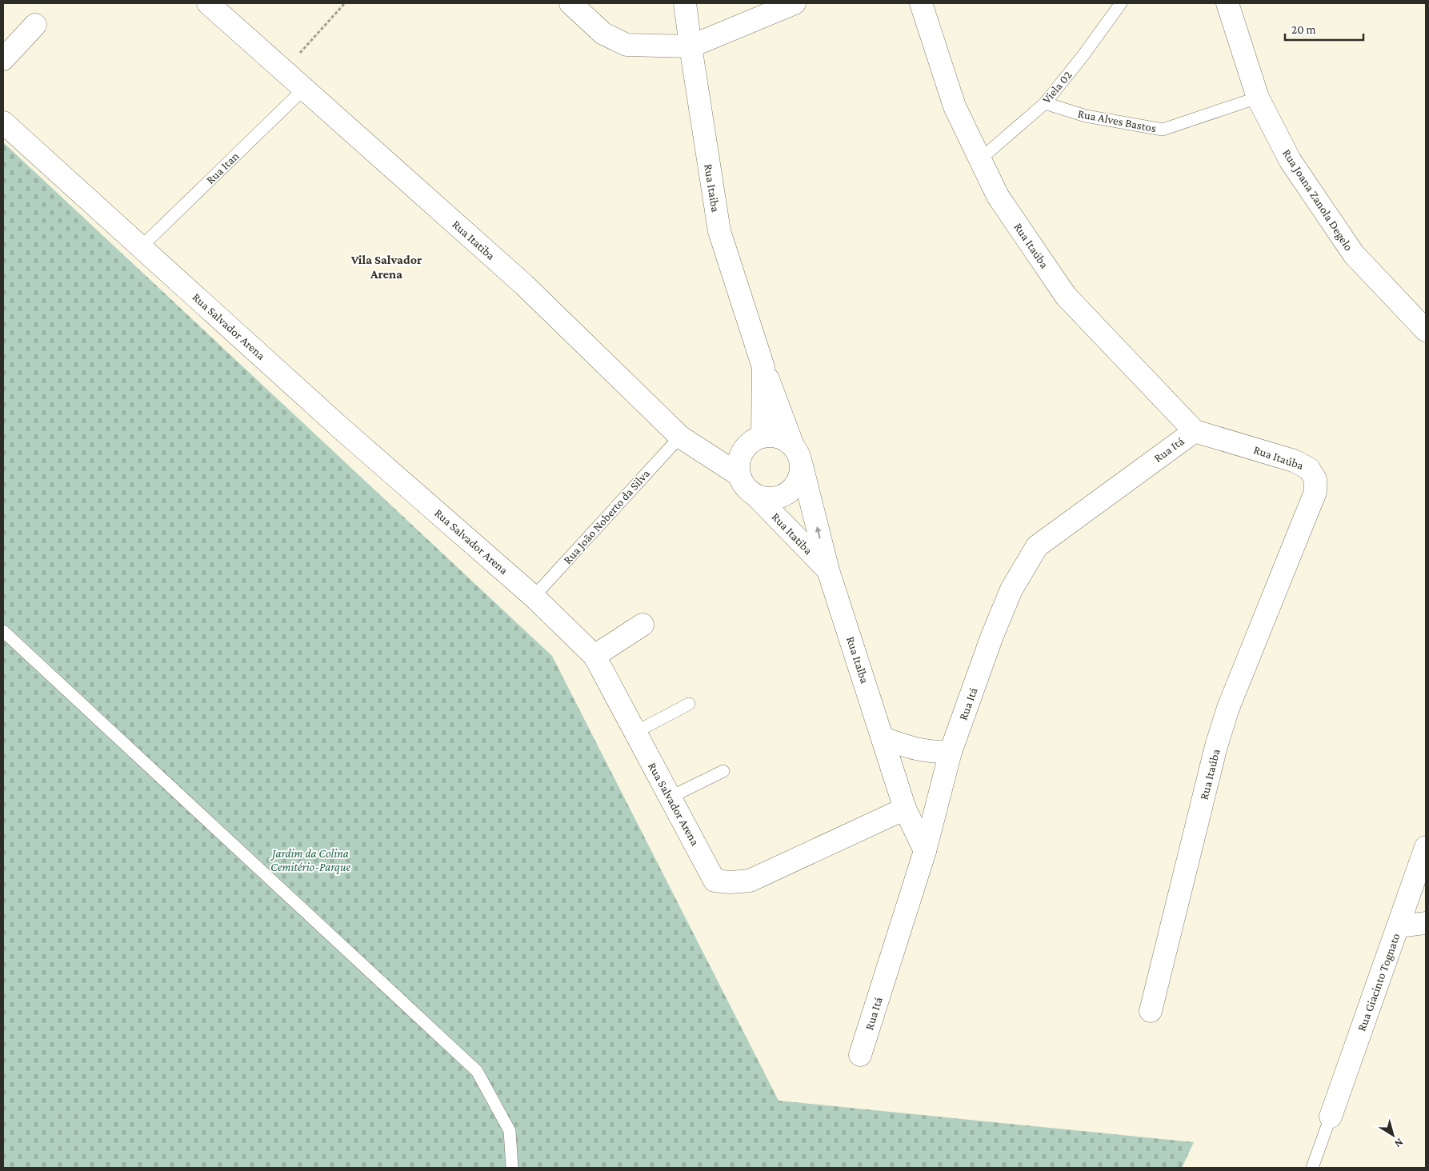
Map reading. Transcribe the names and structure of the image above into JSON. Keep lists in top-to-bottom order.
{
  "streets": {
    "street": [
      "Rua Itaiba",
      "Rua Joana Zanola Degelo",
      "Rua Itatiba",
      "Rua Itaúba",
      "Rua Salvador Arena",
      "Rua Itá",
      "Rua Italba",
      "Rua Giacinto Tognato"
    ],
    "lane": [
      "Viela 02",
      "Rua Alves Bastos",
      "Rua Itan",
      "Rua João Noberto da Silva"
    ]
  },
  "crossings": [
    ["Viela 02", "Rua Alves Bastos"],
    ["Viela 02", "Rua Itaúba"],
    ["Rua Alves Bastos", "Rua Joana Zanola Degelo"],
    ["Rua Itan", "Rua Itatiba"],
    ["Rua Itan", "Rua Salvador Arena"],
    ["Rua Itaiba", "Rua Itatiba"],
    ["Rua Itaiba", "Rua Italba"],
    ["Rua Itatiba", "Rua João Noberto da Silva"],
    ["Rua Itatiba", "Rua Italba"],
    ["Rua Itaúba", "Rua Itá"],
    ["Rua Salvador Arena", "Rua João Noberto da Silva"],
    ["Rua Salvador Arena", "Rua Italba"],
    ["Rua Itá", "Rua Italba"]
  ],
  "districts": ["Vila Salvador Arena"],
  "parks": ["Jardim da Colina Cemitério-Parque"],
  "scale_bar": "20 m",
  "north": "bottom right"
}
